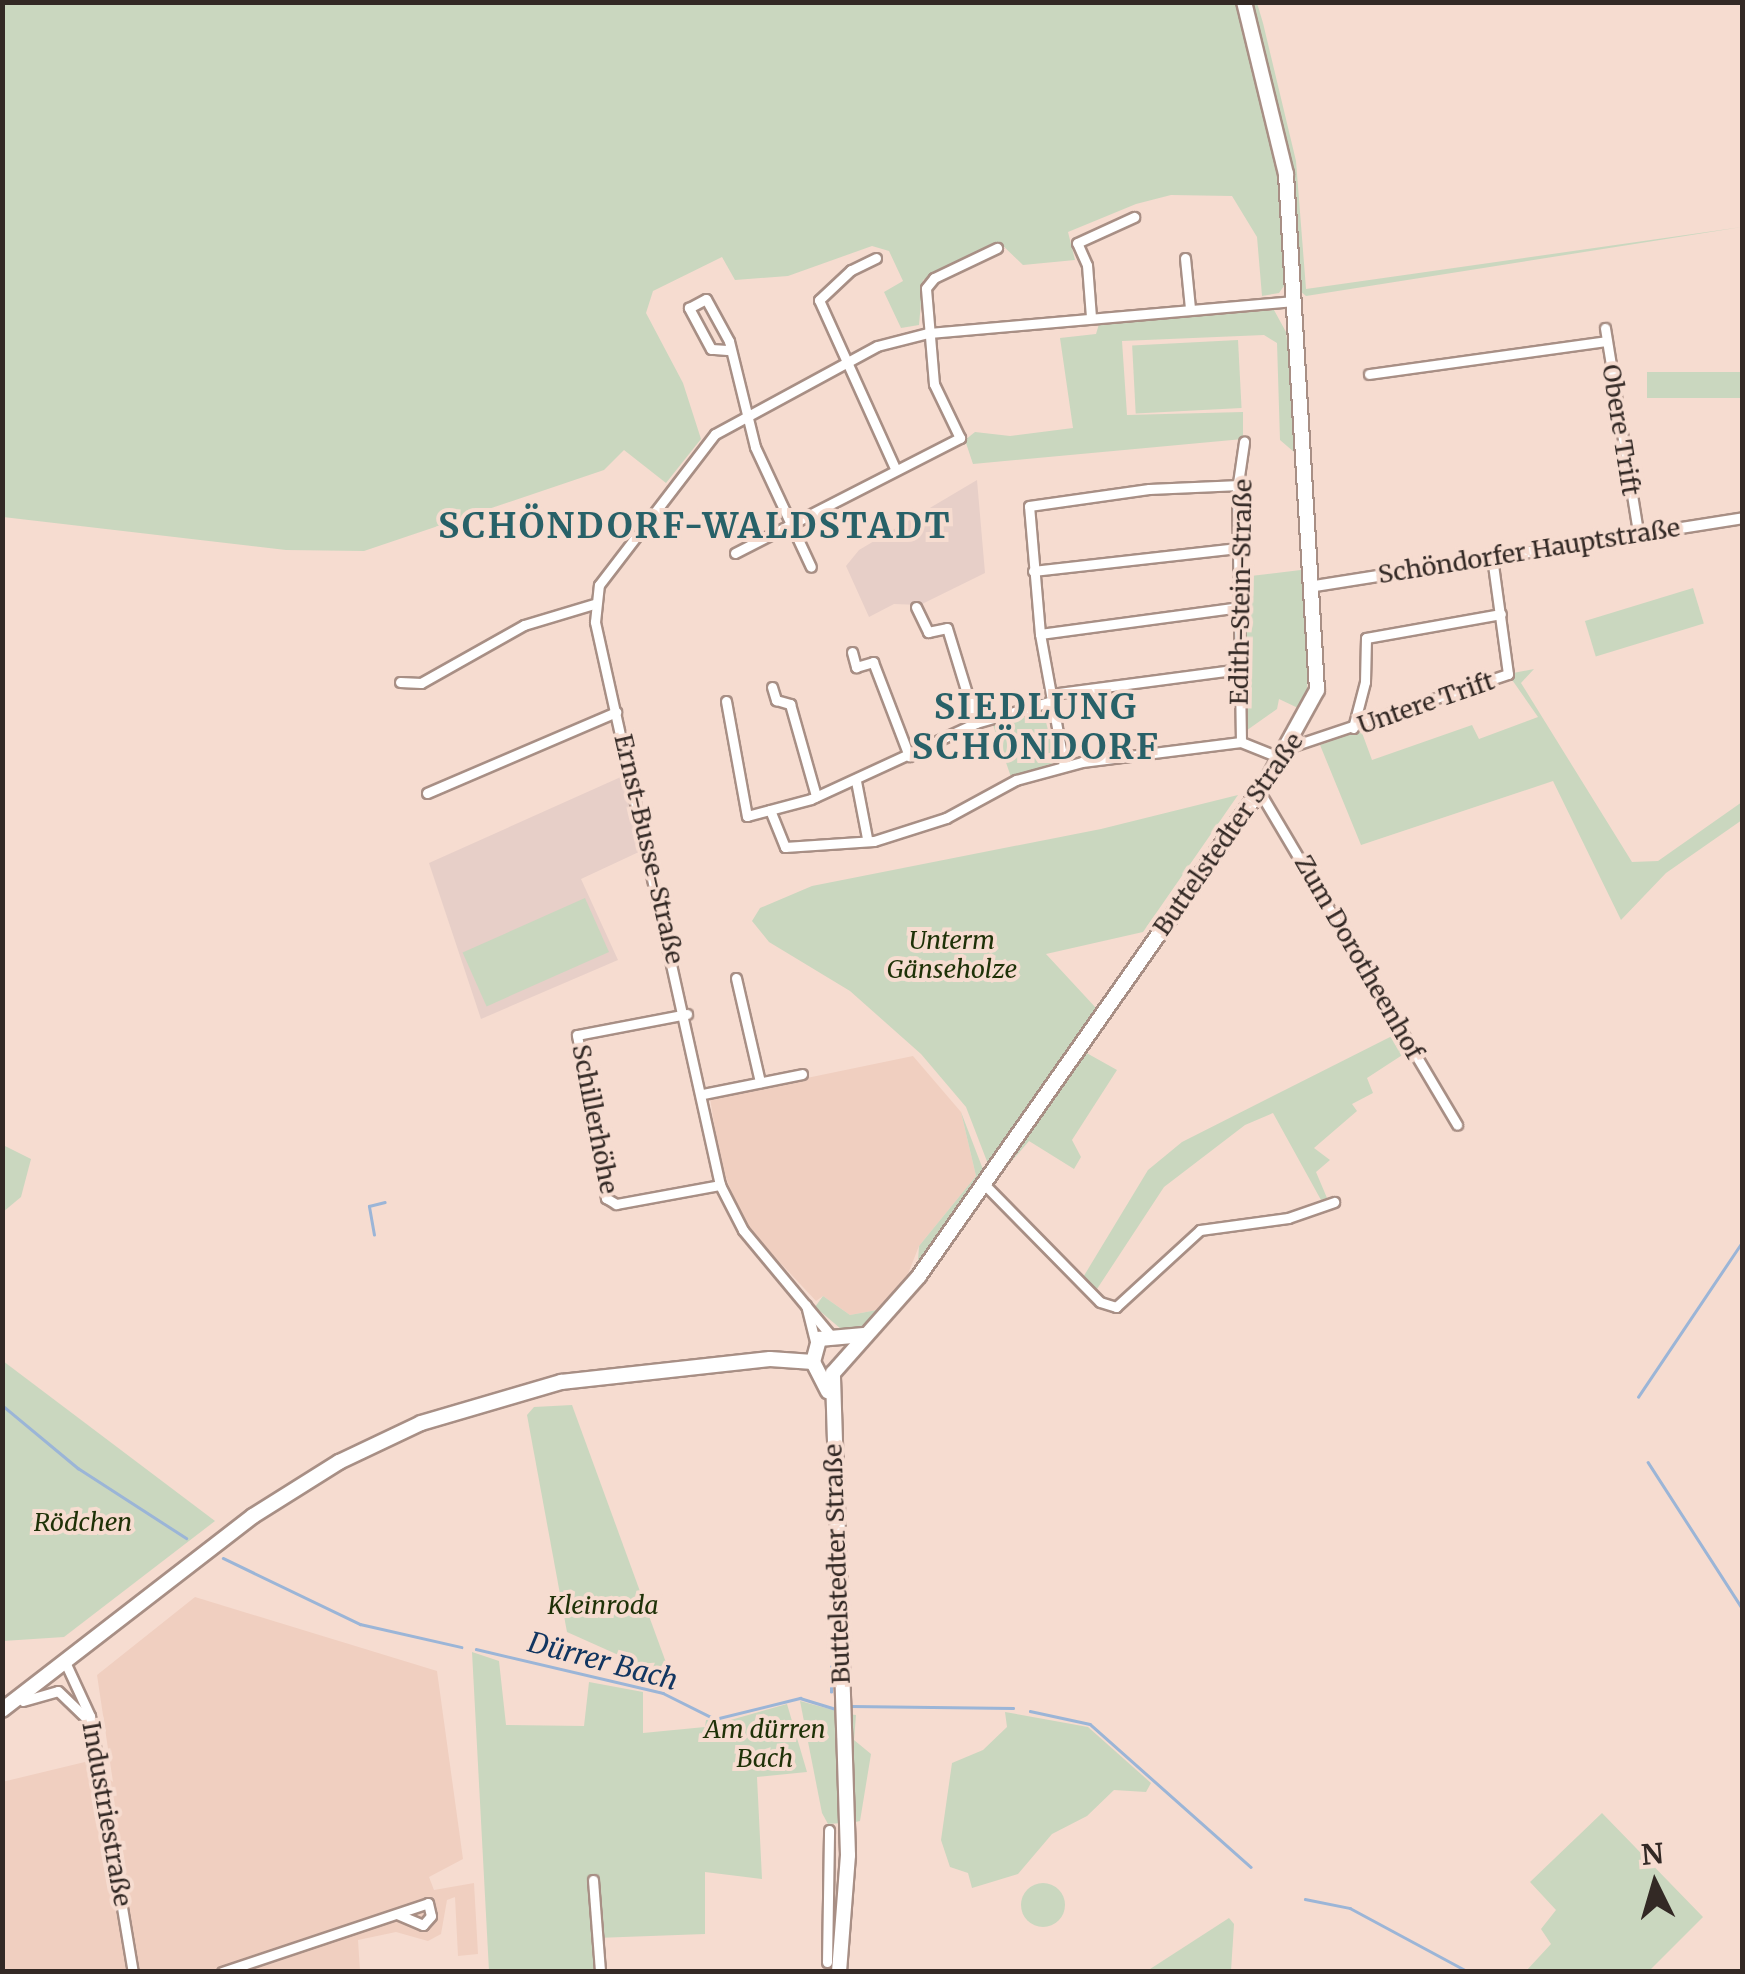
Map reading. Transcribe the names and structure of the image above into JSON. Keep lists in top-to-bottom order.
{
  "streets": {
    "main road": ["Buttelstedter Straße"],
    "street": [
      "Obere Trift",
      "Schöndorfer Hauptstraße",
      "Edith-Stein-Straße",
      "Untere Trift",
      "Ernst-Busse-Straße",
      "Zum Dorotheenhof",
      "Schillerhöhe",
      "Industriestraße"
    ]
  },
  "crossings": [
    ["Obere Trift", "Schöndorfer Hauptstraße"],
    ["Schöndorfer Hauptstraße", "Untere Trift"],
    ["Schöndorfer Hauptstraße", "Buttelstedter Straße"],
    ["Untere Trift", "Buttelstedter Straße"],
    ["Buttelstedter Straße", "Ernst-Busse-Straße"],
    ["Buttelstedter Straße", "Zum Dorotheenhof"],
    ["Ernst-Busse-Straße", "Schillerhöhe"]
  ],
  "districts": ["SCHÖNDORF-WALDSTADT", "SIEDLUNG SCHÖNDORF"],
  "water": ["Dürrer Bach"],
  "parks": [
    "Unterm Gänseholze",
    "Rödchen",
    "Kleinroda",
    "Am dürren Bach"
  ],
  "north": "top"
}
